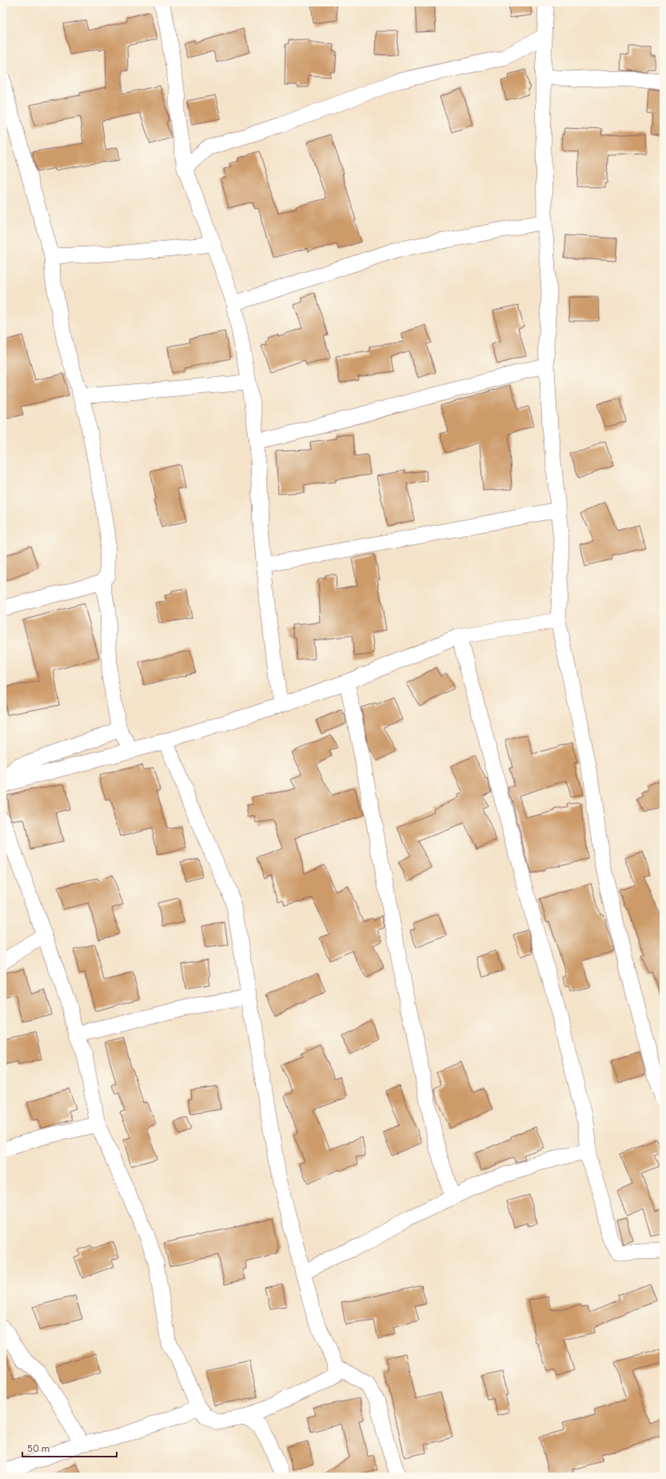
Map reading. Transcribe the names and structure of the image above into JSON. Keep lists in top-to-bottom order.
{
  "scale_bar": "50 m"
}
